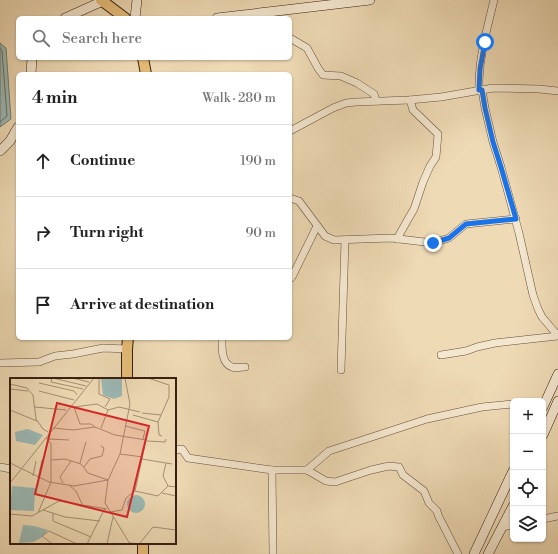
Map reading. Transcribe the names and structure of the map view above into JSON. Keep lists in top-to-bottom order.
{
  "page": {
    "search": "Search here",
    "heading": ["4 min", "Walk · 280 m"],
    "list": [
      ["Continue", "190 m"],
      ["Turn right", "90 m"],
      "Arrive at destination"
    ],
    "map_buttons": ["+", "−"]
  }
}
